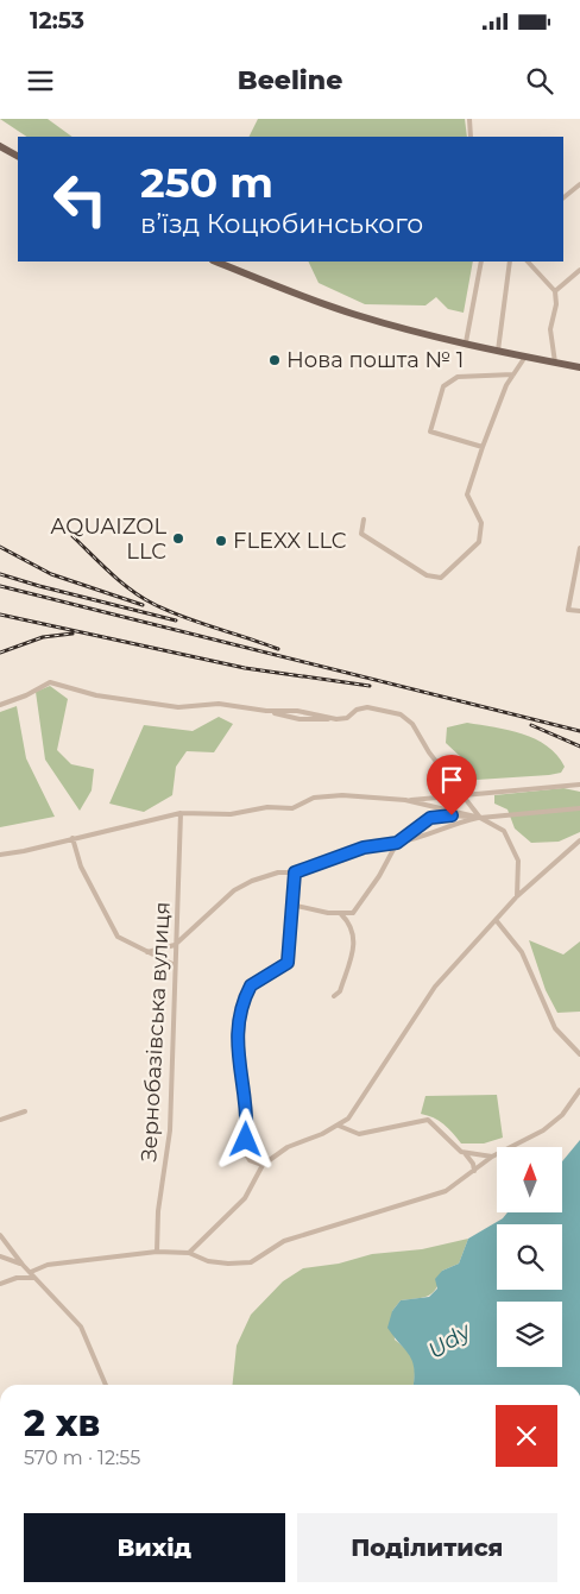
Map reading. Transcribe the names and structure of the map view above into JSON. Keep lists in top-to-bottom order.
{
  "streets": {
    "street": ["Зернобазівська вулиця"]
  },
  "water": ["Udy"],
  "places": ["Нова пошта № 1", "AQUAIZOL LLC", "FLEXX LLC"],
  "north": "top",
  "page": {
    "status": "12:53",
    "header": "Beeline",
    "turn": ["250 m", "в’їзд Коцюбинського"],
    "heading": ["2 хв", "570 m · 12:55"],
    "buttons": ["Вихід", "Поділитися"]
  }
}
